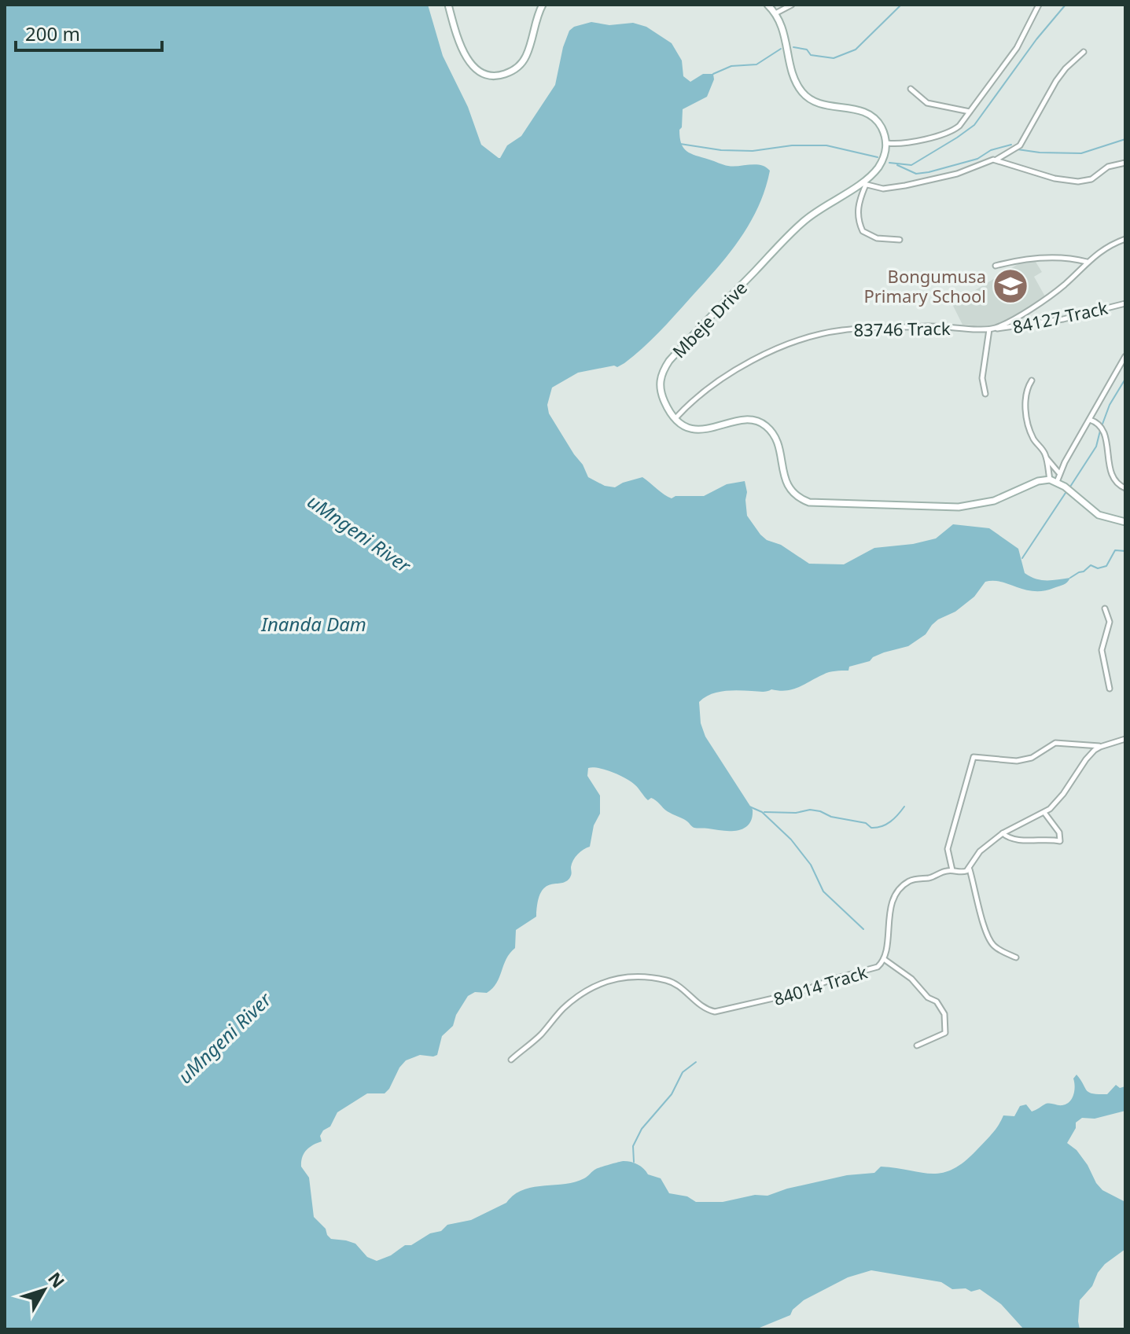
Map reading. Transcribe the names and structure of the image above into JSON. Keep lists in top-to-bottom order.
{
  "streets": {
    "street": [
      "84127 Track",
      "Mbeje Drive",
      "83746 Track",
      "84014 Track"
    ]
  },
  "crossings": [
    ["84127 Track", "83746 Track"],
    ["Mbeje Drive", "83746 Track"]
  ],
  "water": ["uMngeni River", "Inanda Dam"],
  "places": {
    "school or university": ["Bongumusa Primary School"]
  },
  "scale_bar": "200 m",
  "north": "top right"
}
